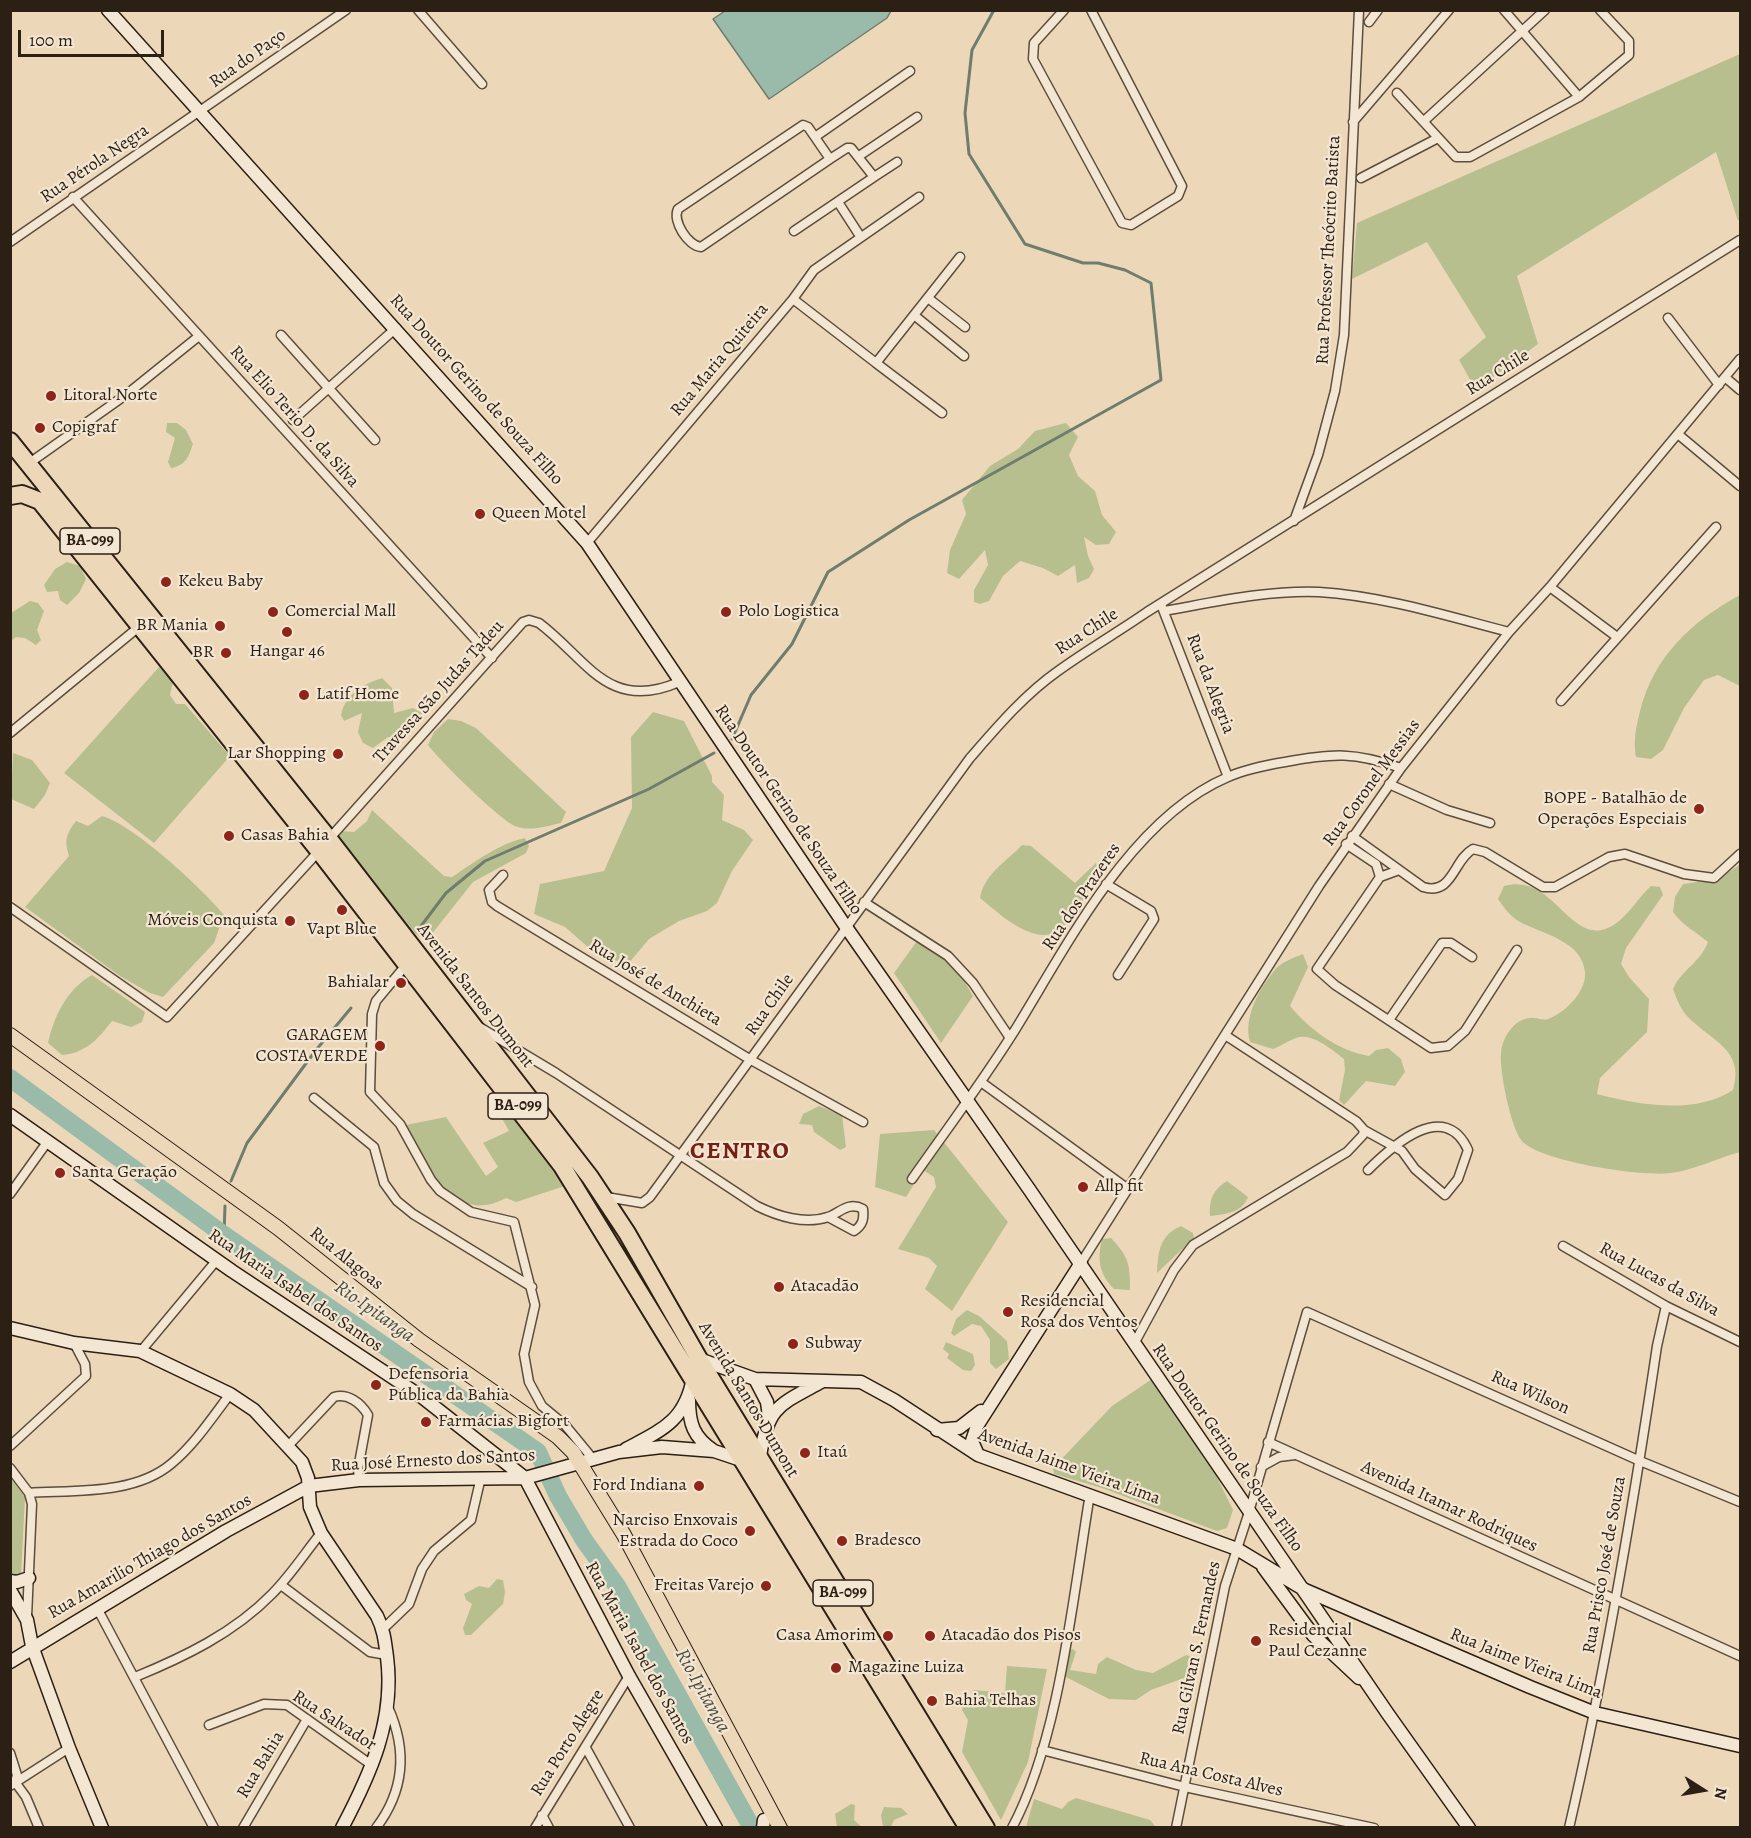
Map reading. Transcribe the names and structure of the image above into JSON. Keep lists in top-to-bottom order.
{
  "streets": {
    "highway": ["BA-099", "Avenida Santos Dumont"],
    "main road": [
      "Rua Doutor Gerino de Souza Filho",
      "Rua Alagoas",
      "Rua Maria Isabel dos Santos",
      "Rua José Ernesto dos Santos",
      "Avenida Jaime Vieira Lima",
      "Rua Amarilio Thiago dos Santos",
      "Rua Jaime Vieira Lima"
    ],
    "street": [
      "Rua do Paço",
      "Rua Pérola Negra",
      "Rua Professor Theócrito Batista",
      "Rua Maria Quiteira",
      "Rua Chile",
      "Rua Elio Terio D. da Silva",
      "Rua da Alegria",
      "Travessa São Judas Tadeu",
      "Rua Coronel Messias",
      "Rua dos Prazeres",
      "Rua José de Anchieta",
      "Rua Lucas da Silva",
      "Rua Wilson",
      "Avenida Itamar Rodriques",
      "Rua Prisco José de Souza",
      "Rua Gilvan S. Fernandes",
      "Rua Salvador",
      "Rua Porto Alegre",
      "Rua Bahia",
      "Rua Ana Costa Alves"
    ]
  },
  "crossings": [
    ["Rua do Paço", "Rua Pérola Negra"],
    ["Rua do Paço", "Rua Doutor Gerino de Souza Filho"],
    ["Rua Pérola Negra", "Rua Doutor Gerino de Souza Filho"],
    ["Rua Pérola Negra", "Rua Elio Terio D. da Silva"],
    ["Rua Professor Theócrito Batista", "Rua Chile"],
    ["Rua Maria Quiteira", "Rua Doutor Gerino de Souza Filho"],
    ["Rua Chile", "Rua Doutor Gerino de Souza Filho"],
    ["Rua Chile", "Rua da Alegria"],
    ["Rua Chile", "Rua José de Anchieta"],
    ["Rua Chile", "Avenida Santos Dumont"],
    ["Rua Doutor Gerino de Souza Filho", "Travessa São Judas Tadeu"],
    ["Rua Doutor Gerino de Souza Filho", "Rua Coronel Messias"],
    ["Rua Doutor Gerino de Souza Filho", "Rua dos Prazeres"],
    ["Rua Doutor Gerino de Souza Filho", "Avenida Jaime Vieira Lima"],
    ["Rua Doutor Gerino de Souza Filho", "Rua Gilvan S. Fernandes"],
    ["Rua Doutor Gerino de Souza Filho", "Rua Jaime Vieira Lima"],
    ["Rua Elio Terio D. da Silva", "Travessa São Judas Tadeu"],
    ["Rua da Alegria", "Rua dos Prazeres"],
    ["Travessa São Judas Tadeu", "Avenida Santos Dumont"],
    ["Rua Coronel Messias", "Rua dos Prazeres"],
    ["Avenida Santos Dumont", "Rua José Ernesto dos Santos"],
    ["Avenida Santos Dumont", "Avenida Jaime Vieira Lima"],
    ["Rua Alagoas", "Rua José Ernesto dos Santos"],
    ["Rua Lucas da Silva", "Rua Prisco José de Souza"],
    ["Rua Maria Isabel dos Santos", "Rua José Ernesto dos Santos"],
    ["Rua Maria Isabel dos Santos", "Rua Porto Alegre"],
    ["Rua Wilson", "Rua Prisco José de Souza"],
    ["Rua Wilson", "Rua Gilvan S. Fernandes"],
    ["Rua José Ernesto dos Santos", "Rua Amarilio Thiago dos Santos"],
    ["Avenida Jaime Vieira Lima", "Rua Gilvan S. Fernandes"],
    ["Avenida Jaime Vieira Lima", "Rua Jaime Vieira Lima"],
    ["Avenida Itamar Rodriques", "Rua Prisco José de Souza"],
    ["Avenida Itamar Rodriques", "Rua Gilvan S. Fernandes"],
    ["Rua Prisco José de Souza", "Rua Jaime Vieira Lima"],
    ["Rua Gilvan S. Fernandes", "Rua Ana Costa Alves"],
    ["Rua Salvador", "Rua Bahia"]
  ],
  "districts": ["CENTRO"],
  "water": ["Rio Ipitanga"],
  "places": [
    "Litoral Norte",
    "Copigraf",
    "Queen Motel",
    "Kekeu Baby",
    "Comercial Mall",
    "Polo Logistica",
    "BR Mania",
    "Hangar 46",
    "BR",
    "Latif Home",
    "Lar Shopping",
    "BOPE - Batalhão de Operações Especiais",
    "Casas Bahia",
    "Vapt Blue",
    "Móveis Conquista",
    "Bahialar",
    "GARAGEM COSTA VERDE",
    "Santa Geração",
    "Allp fit",
    "Atacadão",
    "Residencial Rosa dos Ventos",
    "Subway",
    "Defensoria Pública da Bahia",
    "Farmácias Bigfort",
    "Itaú",
    "Ford Indiana",
    "Narciso Enxovais Estrada do Coco",
    "Bradesco",
    "Freitas Varejo",
    "Casa Amorim",
    "Atacadão dos Pisos",
    "Residencial Paul Cezanne",
    "Magazine Luiza",
    "Bahia Telhas"
  ],
  "scale_bar": "100 m",
  "north": "right"
}
